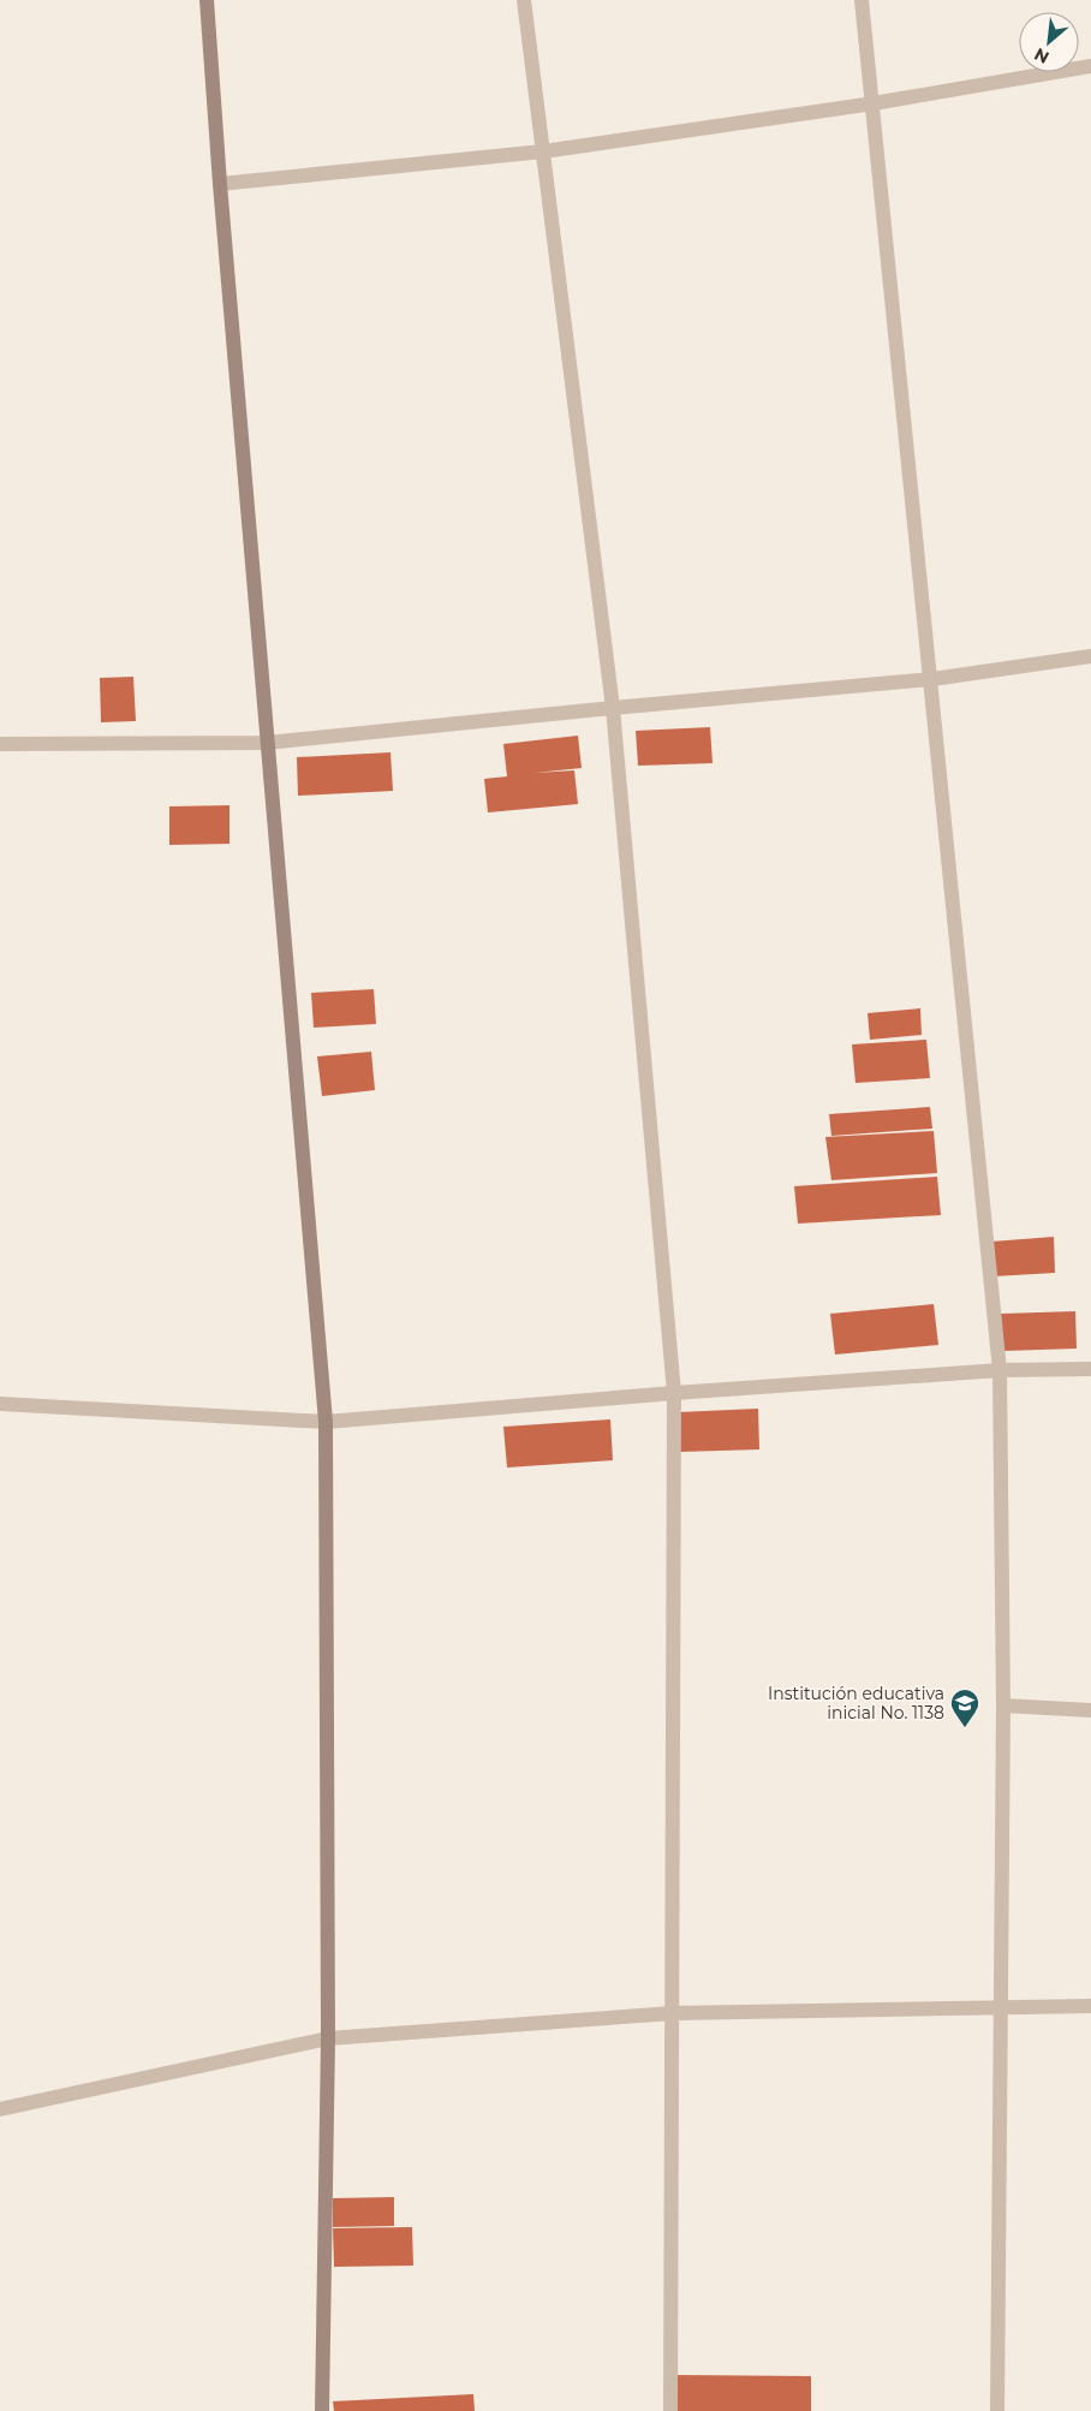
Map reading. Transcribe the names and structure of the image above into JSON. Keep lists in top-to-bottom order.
{
  "places": {
    "school or university": ["Institución educativa inicial No. 1138"]
  },
  "north": "bottom left"
}
